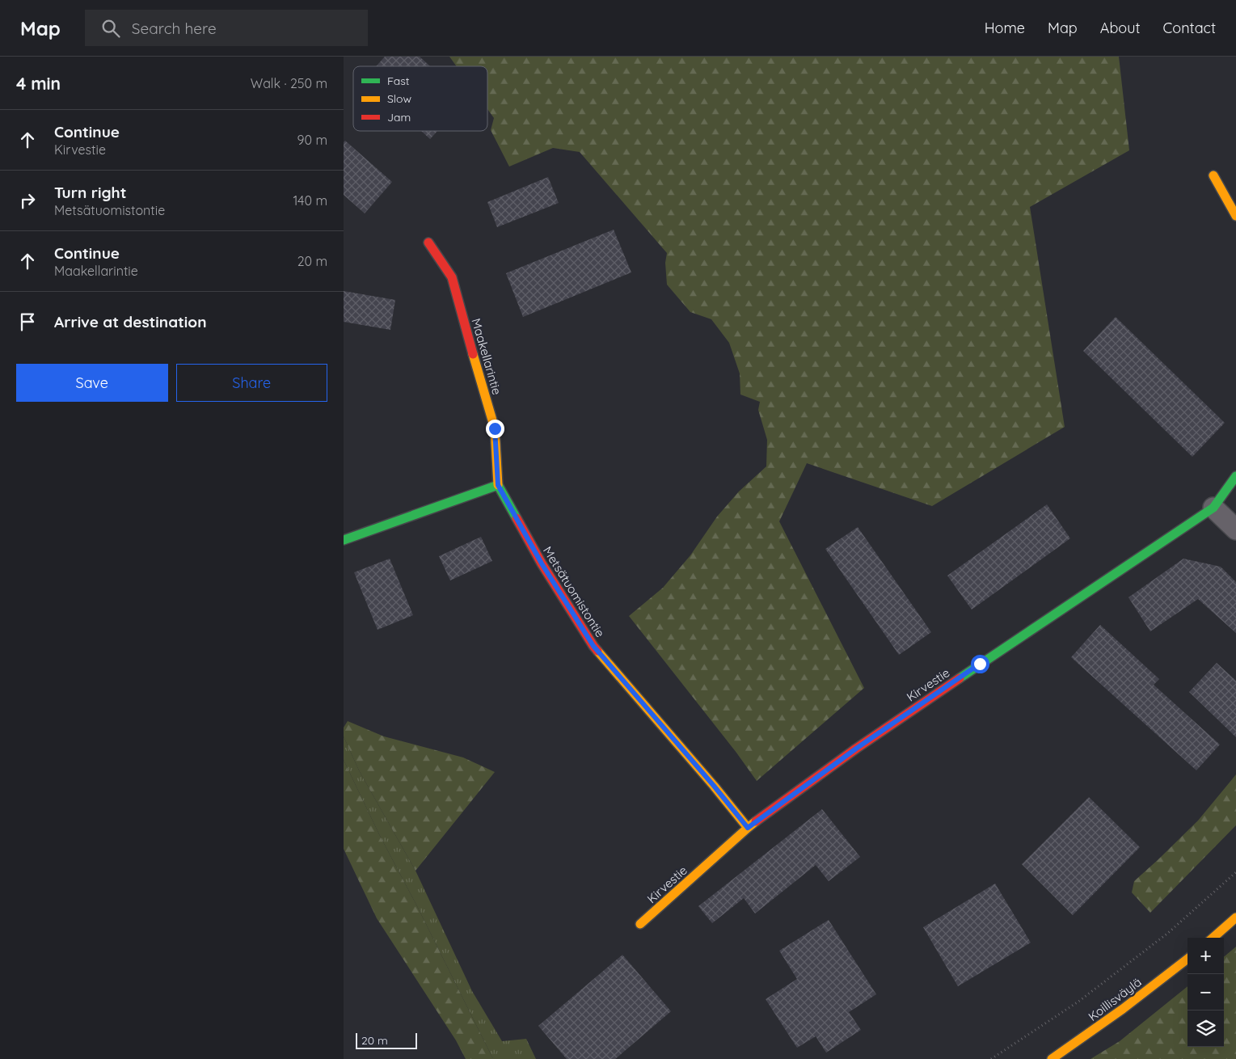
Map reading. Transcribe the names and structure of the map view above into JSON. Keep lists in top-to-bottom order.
{
  "streets": {
    "street": [
      "Maakellarintie",
      "Metsätuomistontie",
      "Kirvestie",
      "Koillisväylä"
    ]
  },
  "crossings": [
    ["Maakellarintie", "Metsätuomistontie"],
    ["Metsätuomistontie", "Kirvestie"]
  ],
  "legend": ["Fast", "Slow", "Jam"],
  "scale_bar": "20 m",
  "page": {
    "header": "Map",
    "search": "Search here",
    "nav": [
      "Home",
      "Map",
      "About",
      "Contact"
    ],
    "heading": ["4 min", "Walk · 250 m"],
    "list": [
      ["Continue", "Kirvestie", "90 m"],
      ["Turn right", "Metsätuomistontie", "140 m"],
      ["Continue", "Maakellarintie", "20 m"],
      "Arrive at destination"
    ],
    "buttons": ["Save", "Share"],
    "map_buttons": ["+", "−"],
    "scale": "20 m"
  }
}
